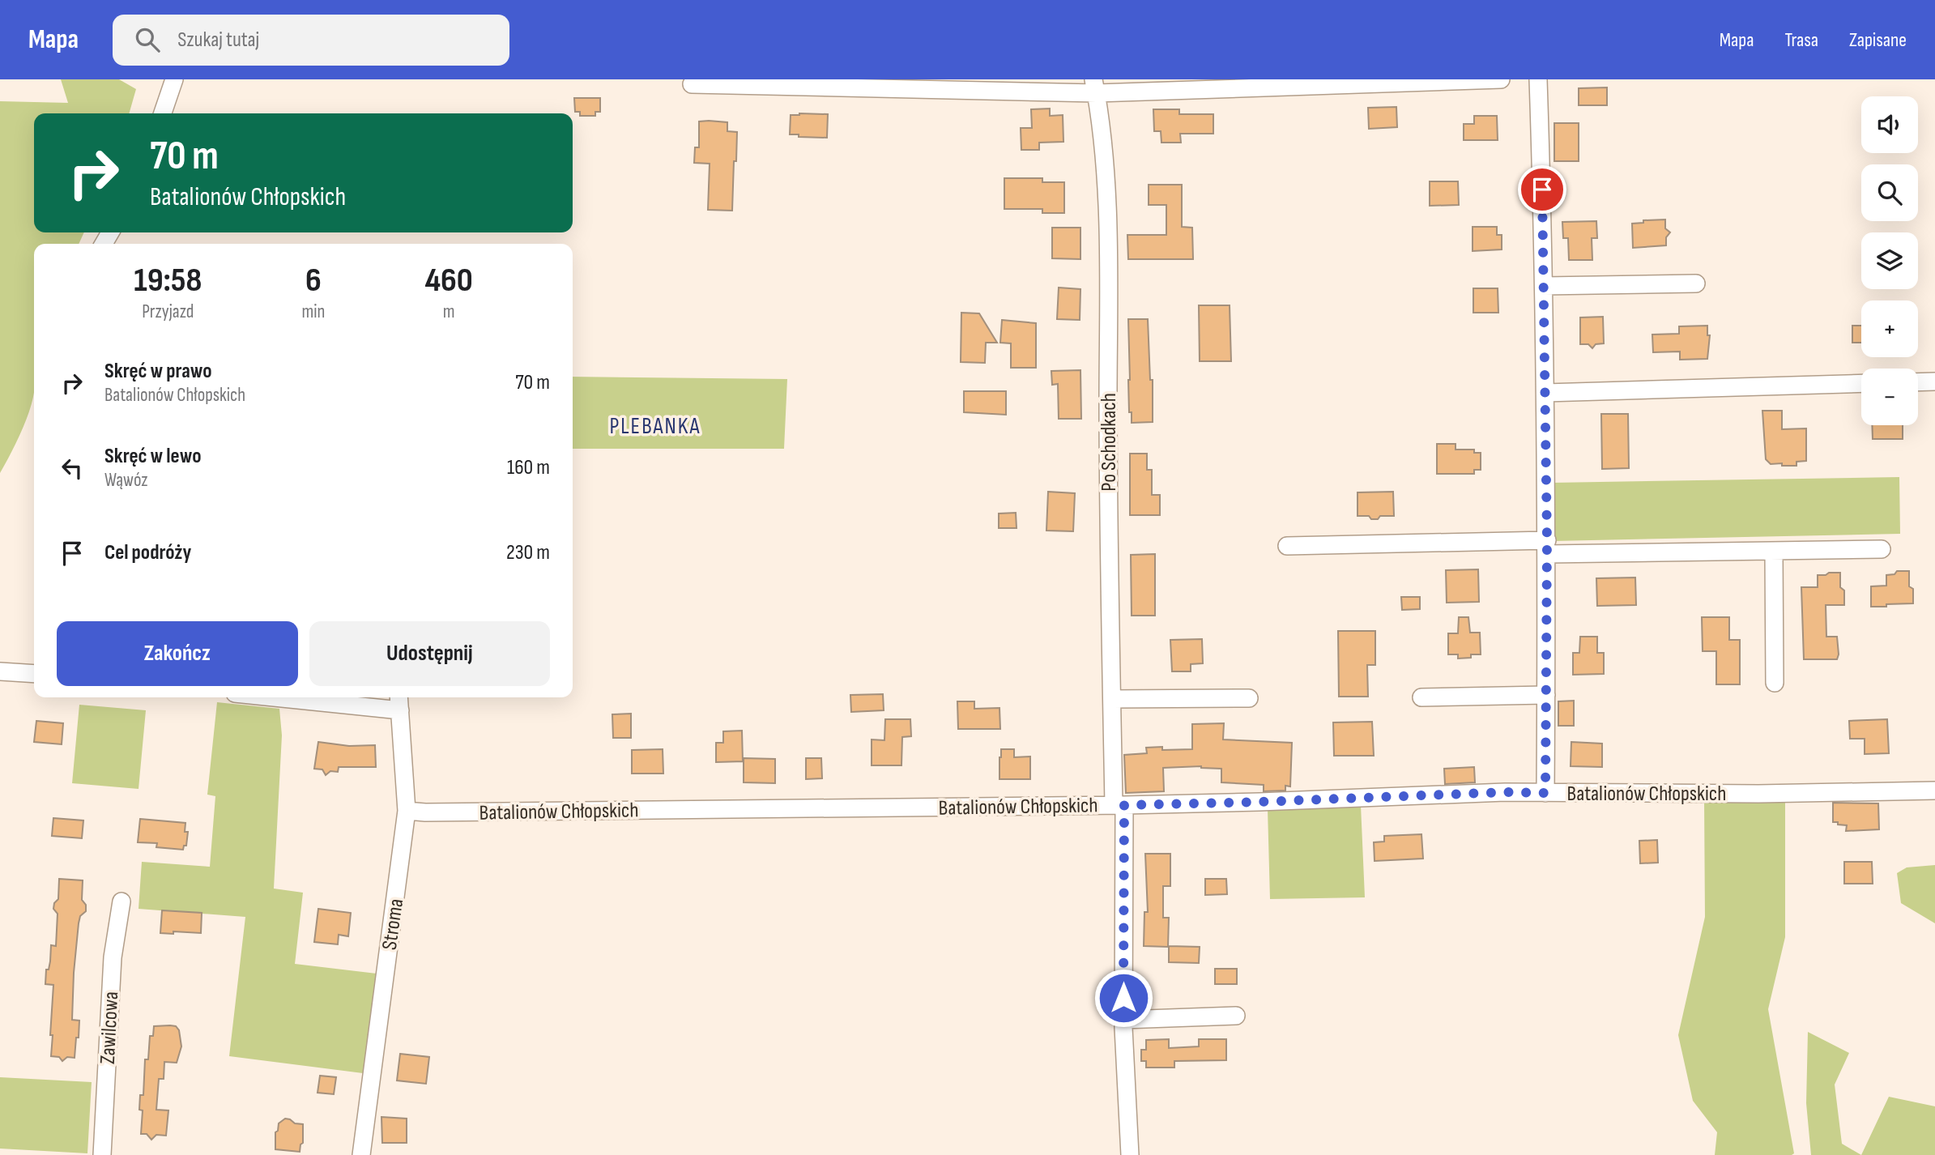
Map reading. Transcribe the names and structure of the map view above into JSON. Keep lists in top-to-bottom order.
{
  "streets": {
    "street": [
      "Po Schodkach",
      "Batalionów Chłopskich",
      "Stroma",
      "Zawilcowa"
    ]
  },
  "crossings": [
    ["Po Schodkach", "Batalionów Chłopskich"],
    ["Batalionów Chłopskich", "Stroma"]
  ],
  "districts": ["PLEBANKA"],
  "page": {
    "header": "Mapa",
    "search": "Szukaj tutaj",
    "nav": ["Mapa", "Trasa", "Zapisane"],
    "map_buttons": ["+", "−"],
    "turn": ["70 m", "Batalionów Chłopskich"],
    "eta": [
      "19:58",
      "Przyjazd",
      "6",
      "min",
      "460",
      "m"
    ],
    "list": [
      {
        "name": "Skręć w prawo",
        "note": "Batalionów Chłopskich",
        "value": "70 m"
      },
      {
        "name": "Skręć w lewo",
        "note": "Wąwóz",
        "value": "160 m"
      },
      {
        "name": "Cel podróży",
        "value": "230 m"
      }
    ],
    "buttons": ["Zakończ", "Udostępnij"]
  }
}
